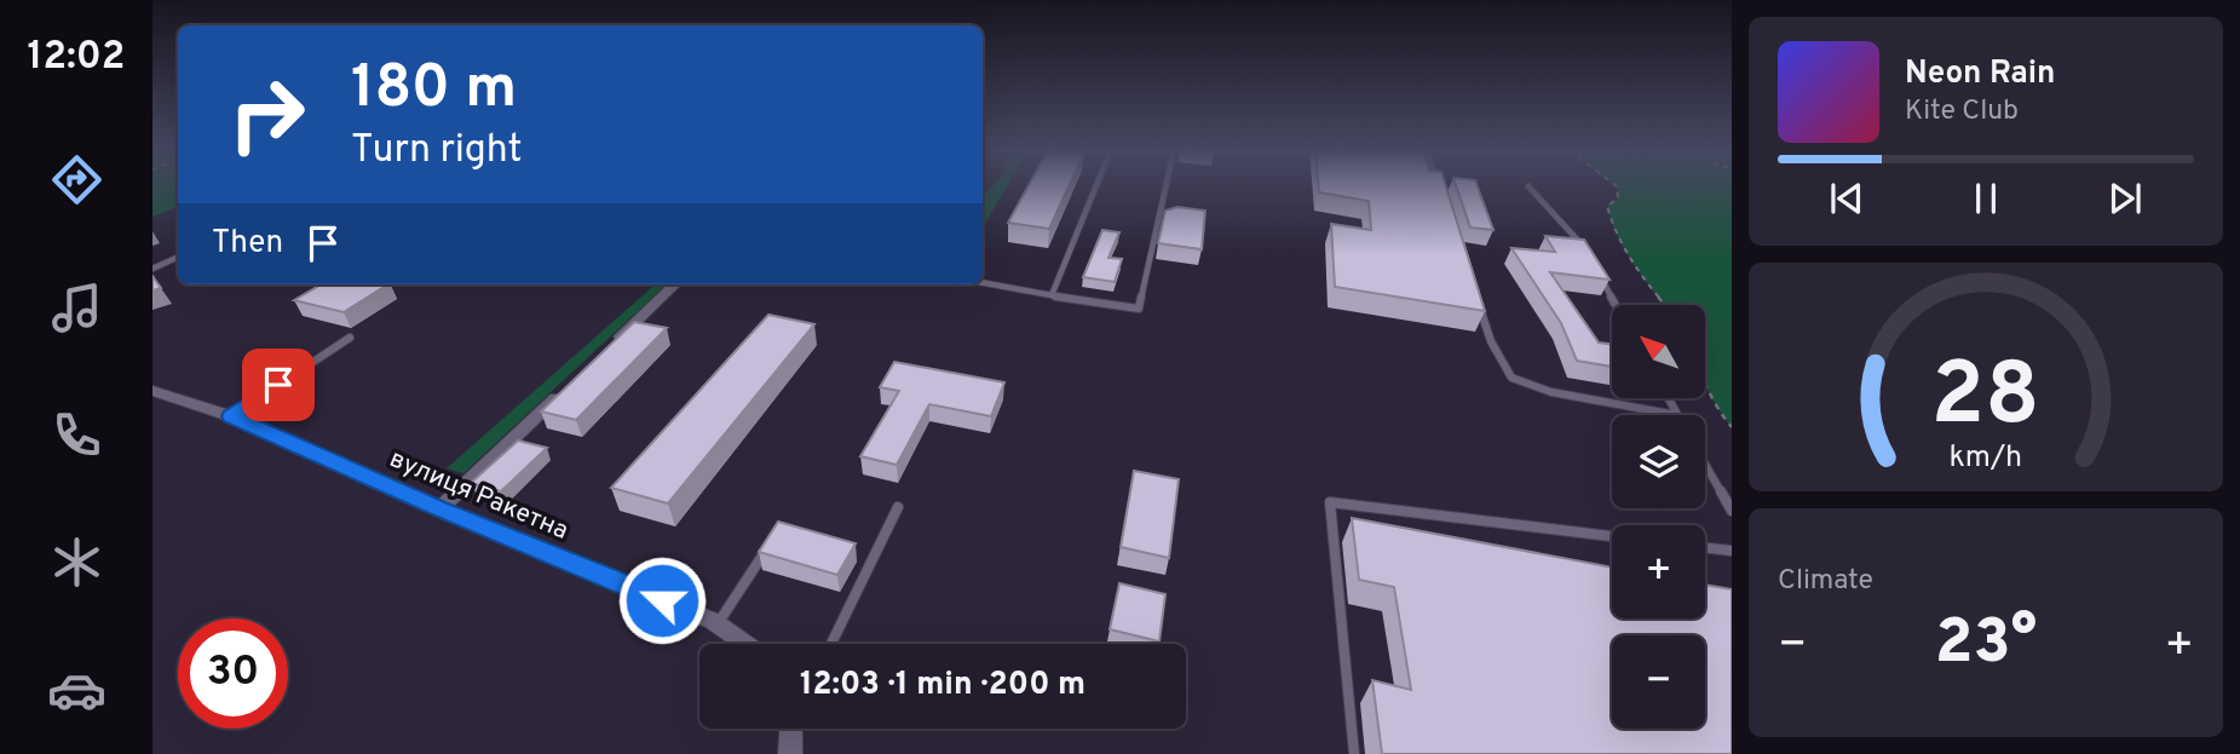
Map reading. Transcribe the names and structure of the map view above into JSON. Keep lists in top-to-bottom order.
{
  "streets": {
    "street": ["вулиця Ракетна"]
  },
  "north": "top left",
  "page": {
    "tabs": "12:02",
    "turn": ["180 m", "Turn right"],
    "song": ["Neon Rain", "Kite Club"],
    "then": "Then",
    "map_buttons": ["+", "−"],
    "tile": "Climate",
    "heat": ["−", "23°", "+"],
    "limit": "30",
    "trip": "12:03 · 1 min · 200 m",
    "gauge": ["28", "km/h"]
  }
}
